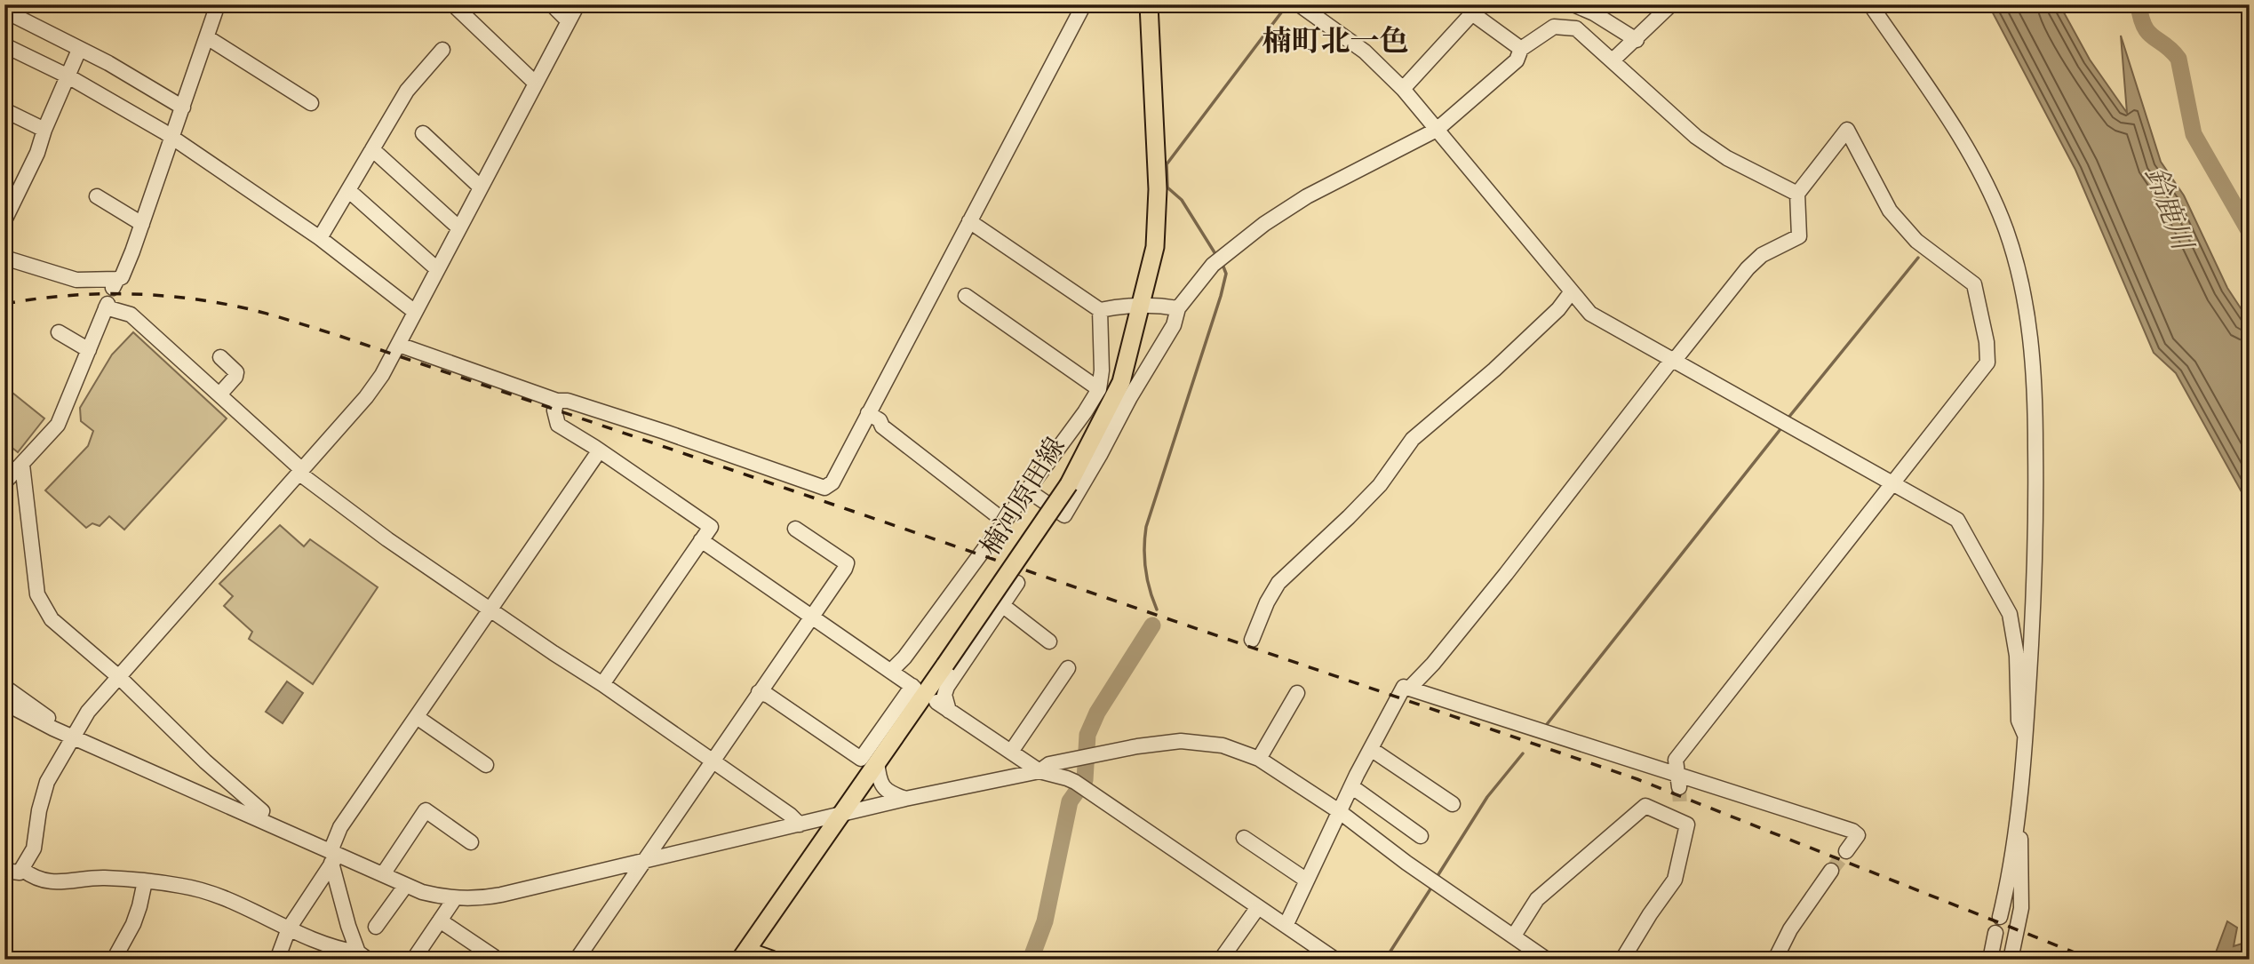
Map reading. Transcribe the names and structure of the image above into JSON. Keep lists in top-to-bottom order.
{
  "streets": {
    "main road": ["楠河原田線"]
  },
  "districts": ["楠町北一色"],
  "water": ["鈴鹿川"]
}
